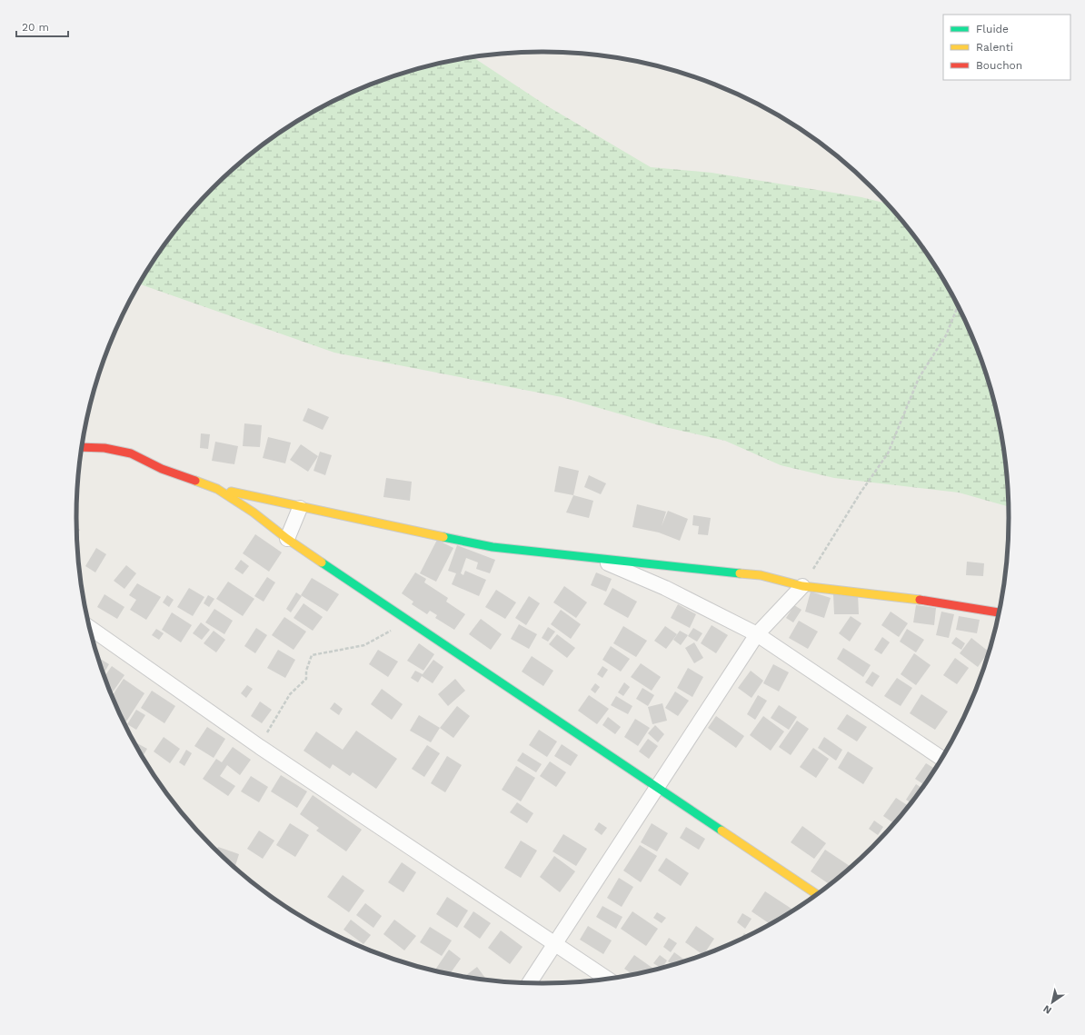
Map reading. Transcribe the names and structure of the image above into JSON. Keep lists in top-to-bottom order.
{
  "legend": ["Fluide", "Ralenti", "Bouchon"],
  "scale_bar": "20 m",
  "north": "bottom left"
}
